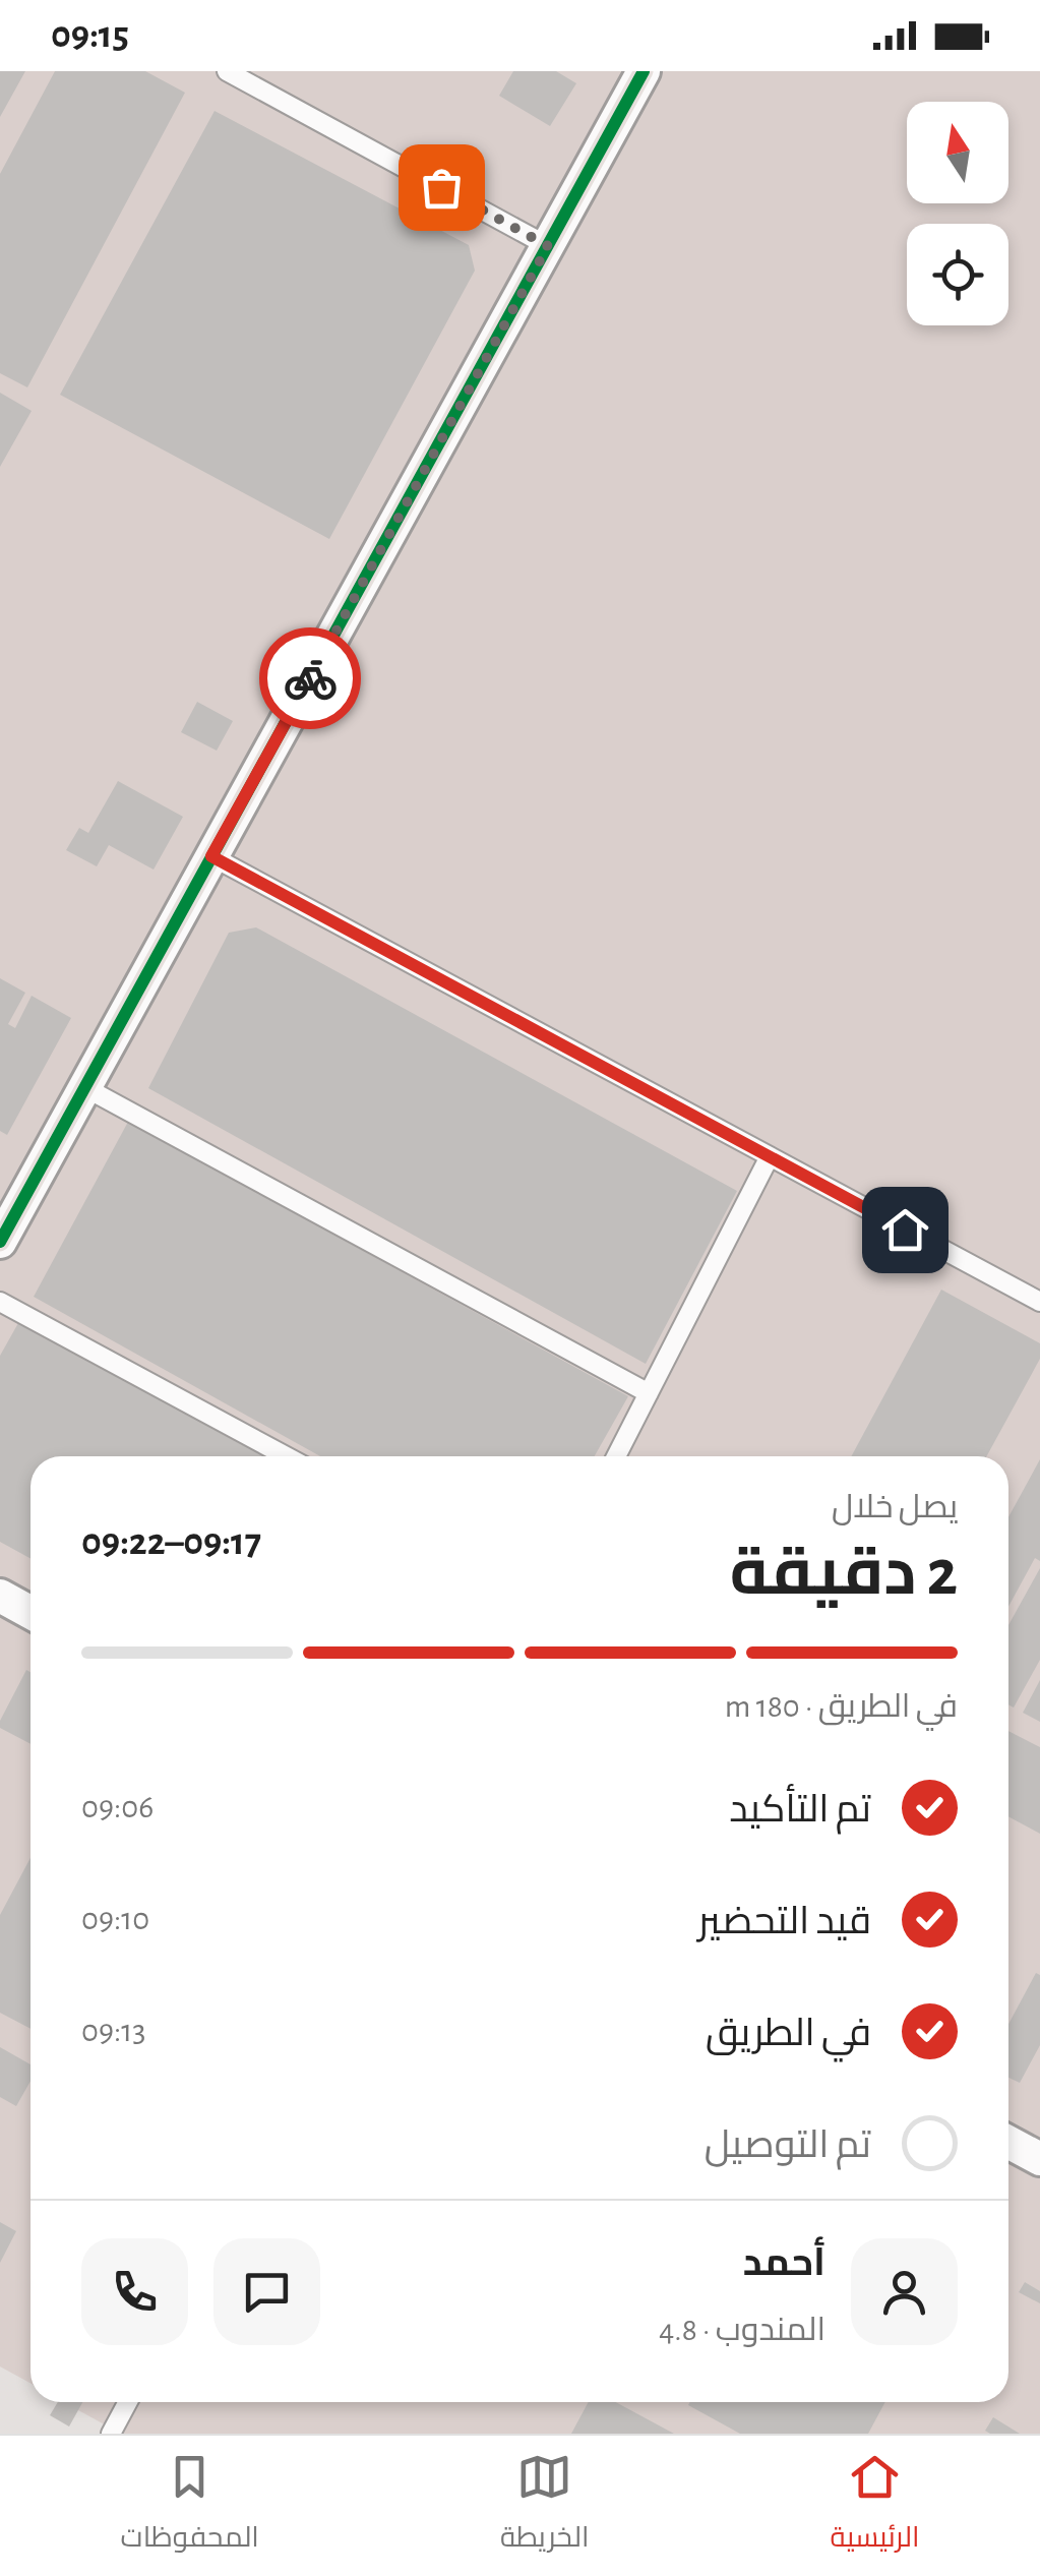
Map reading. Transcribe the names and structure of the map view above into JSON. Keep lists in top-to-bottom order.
{
  "north": "top",
  "page": {
    "status": "09:15",
    "heading": ["2 دقيقة", "يصل خلال", "09:17–09:22"],
    "panel": ["أحمد", "المندوب · 4.8"],
    "bar": "في الطريق · 180 m",
    "list": [
      ["تم التأكيد", "09:06"],
      ["قيد التحضير", "09:10"],
      ["في الطريق", "09:13"],
      "تم التوصيل"
    ],
    "tabs": ["الرئيسية", "الخريطة", "المحفوظات"]
  }
}
